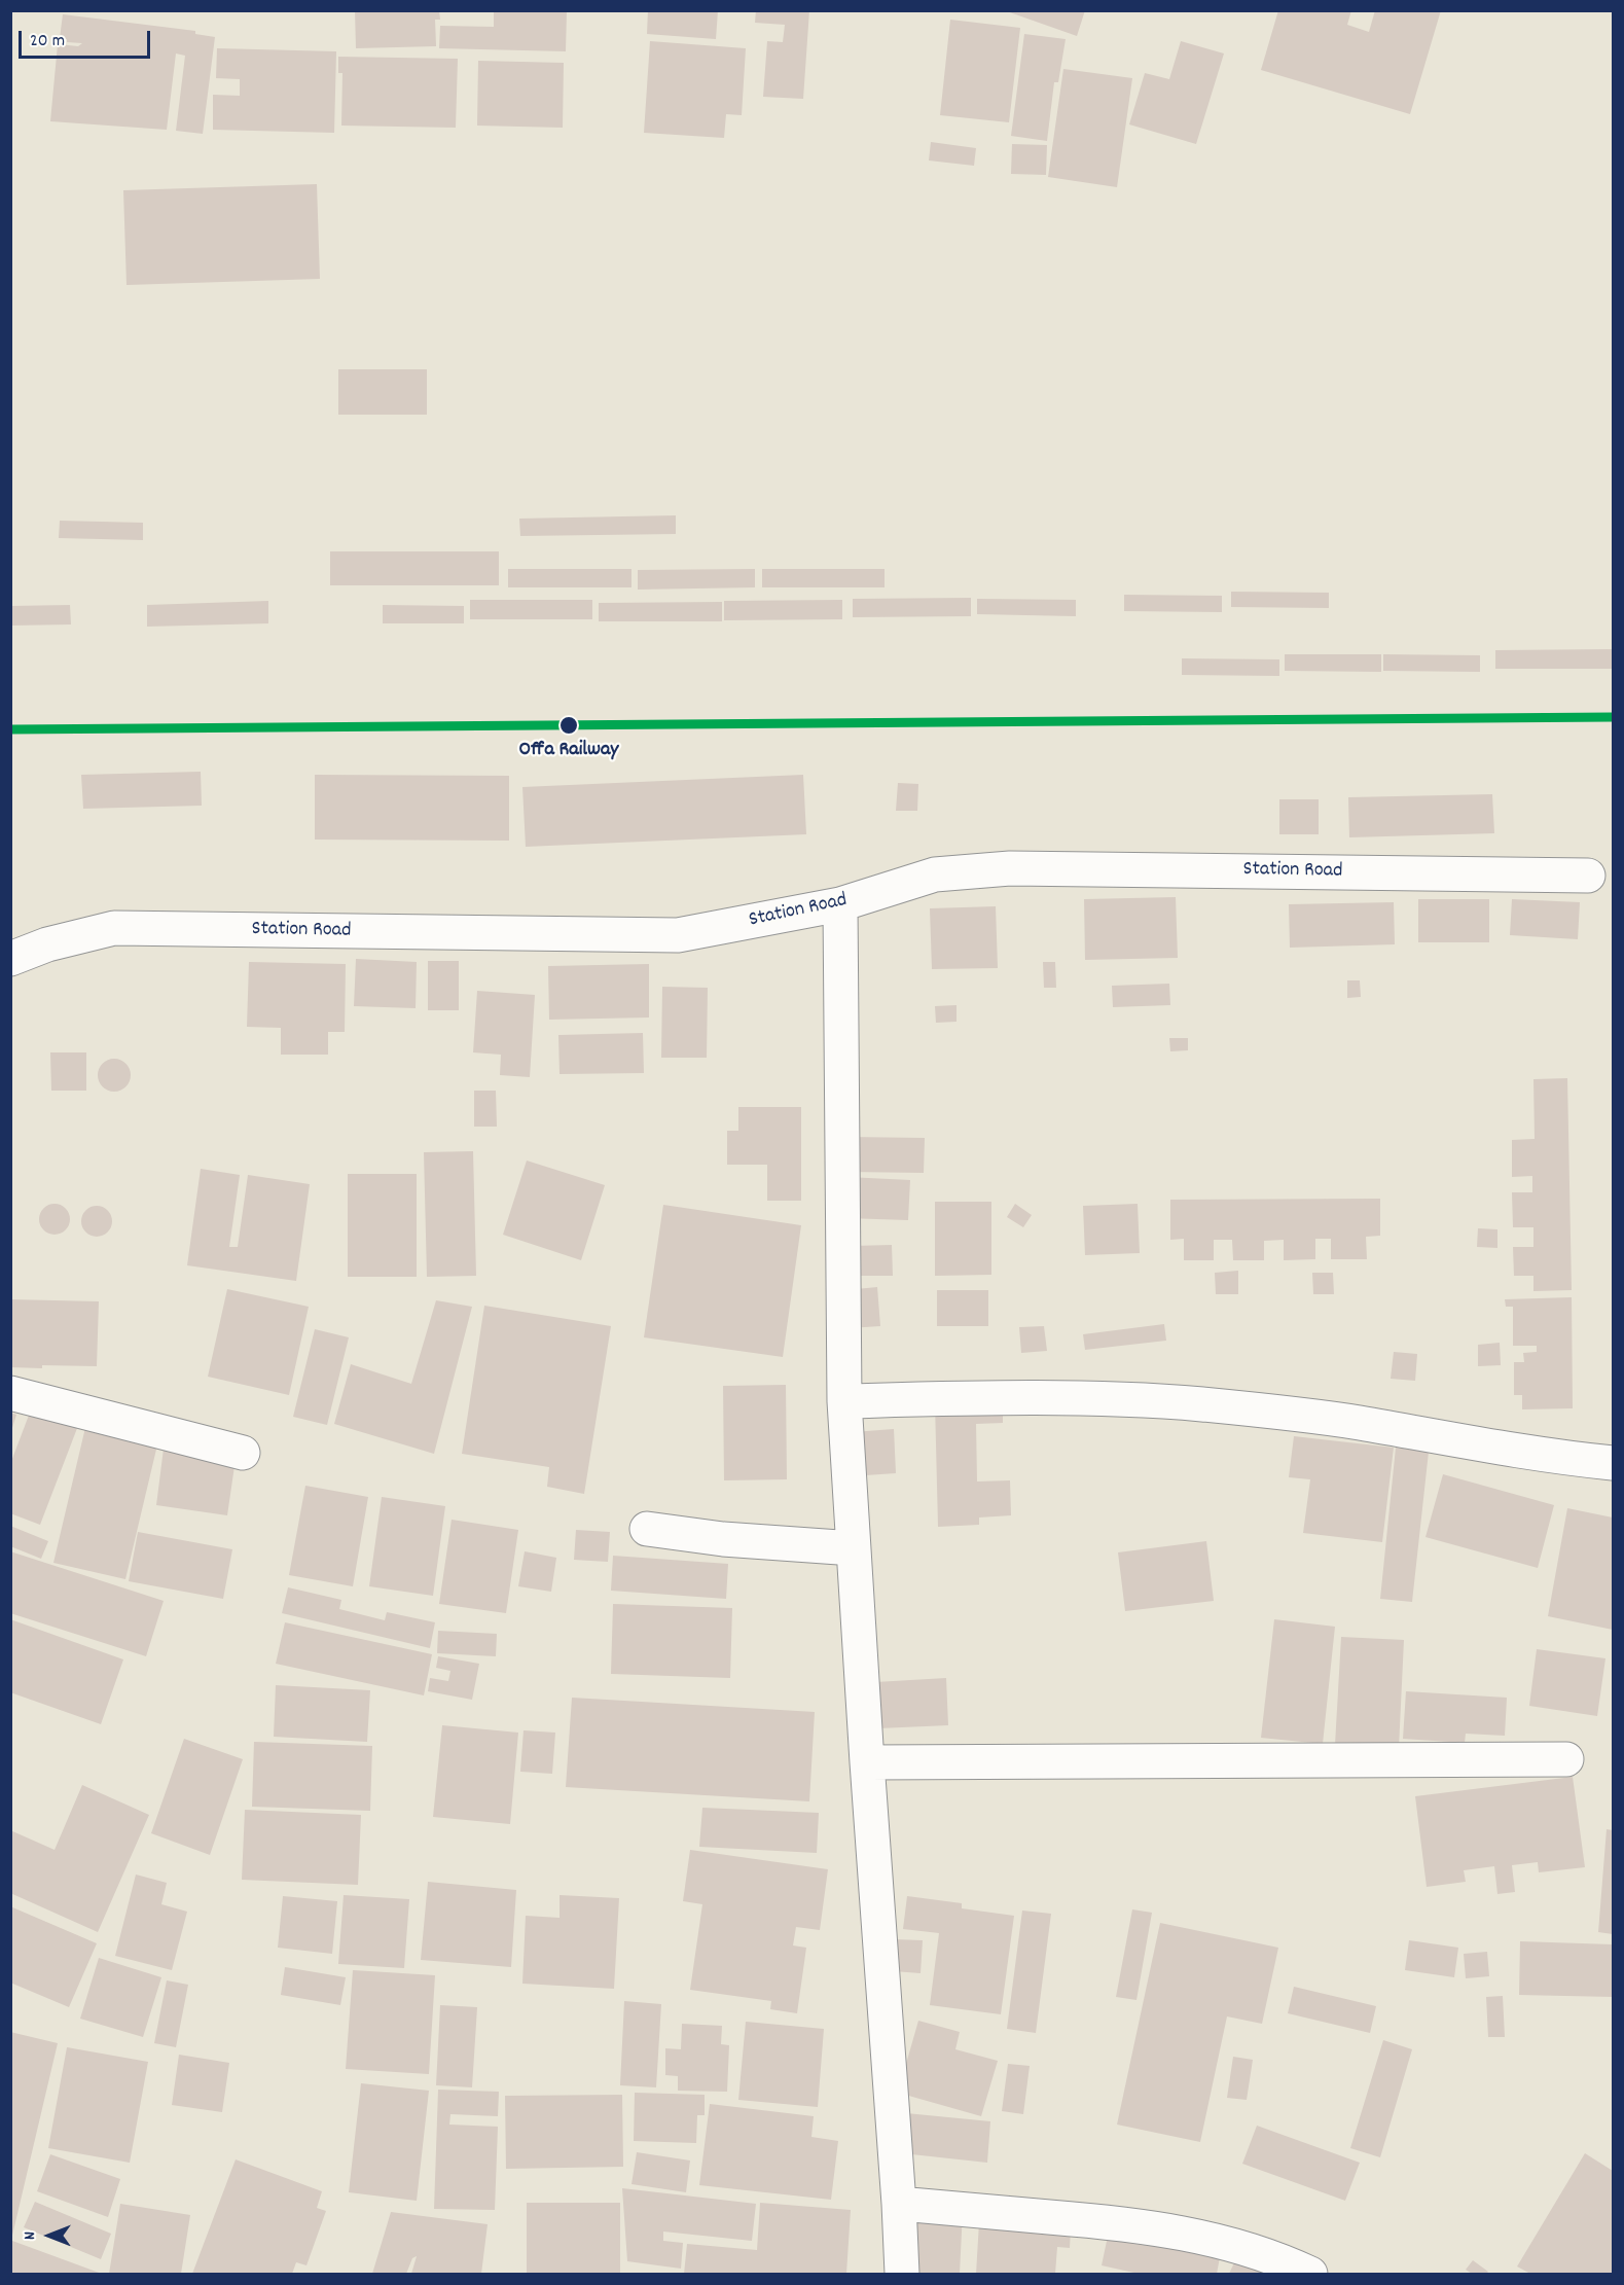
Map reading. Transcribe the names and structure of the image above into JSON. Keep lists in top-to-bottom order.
{
  "streets": {
    "street": ["Station Road"]
  },
  "places": ["Offa Railway"],
  "scale_bar": "20 m",
  "north": "left"
}
